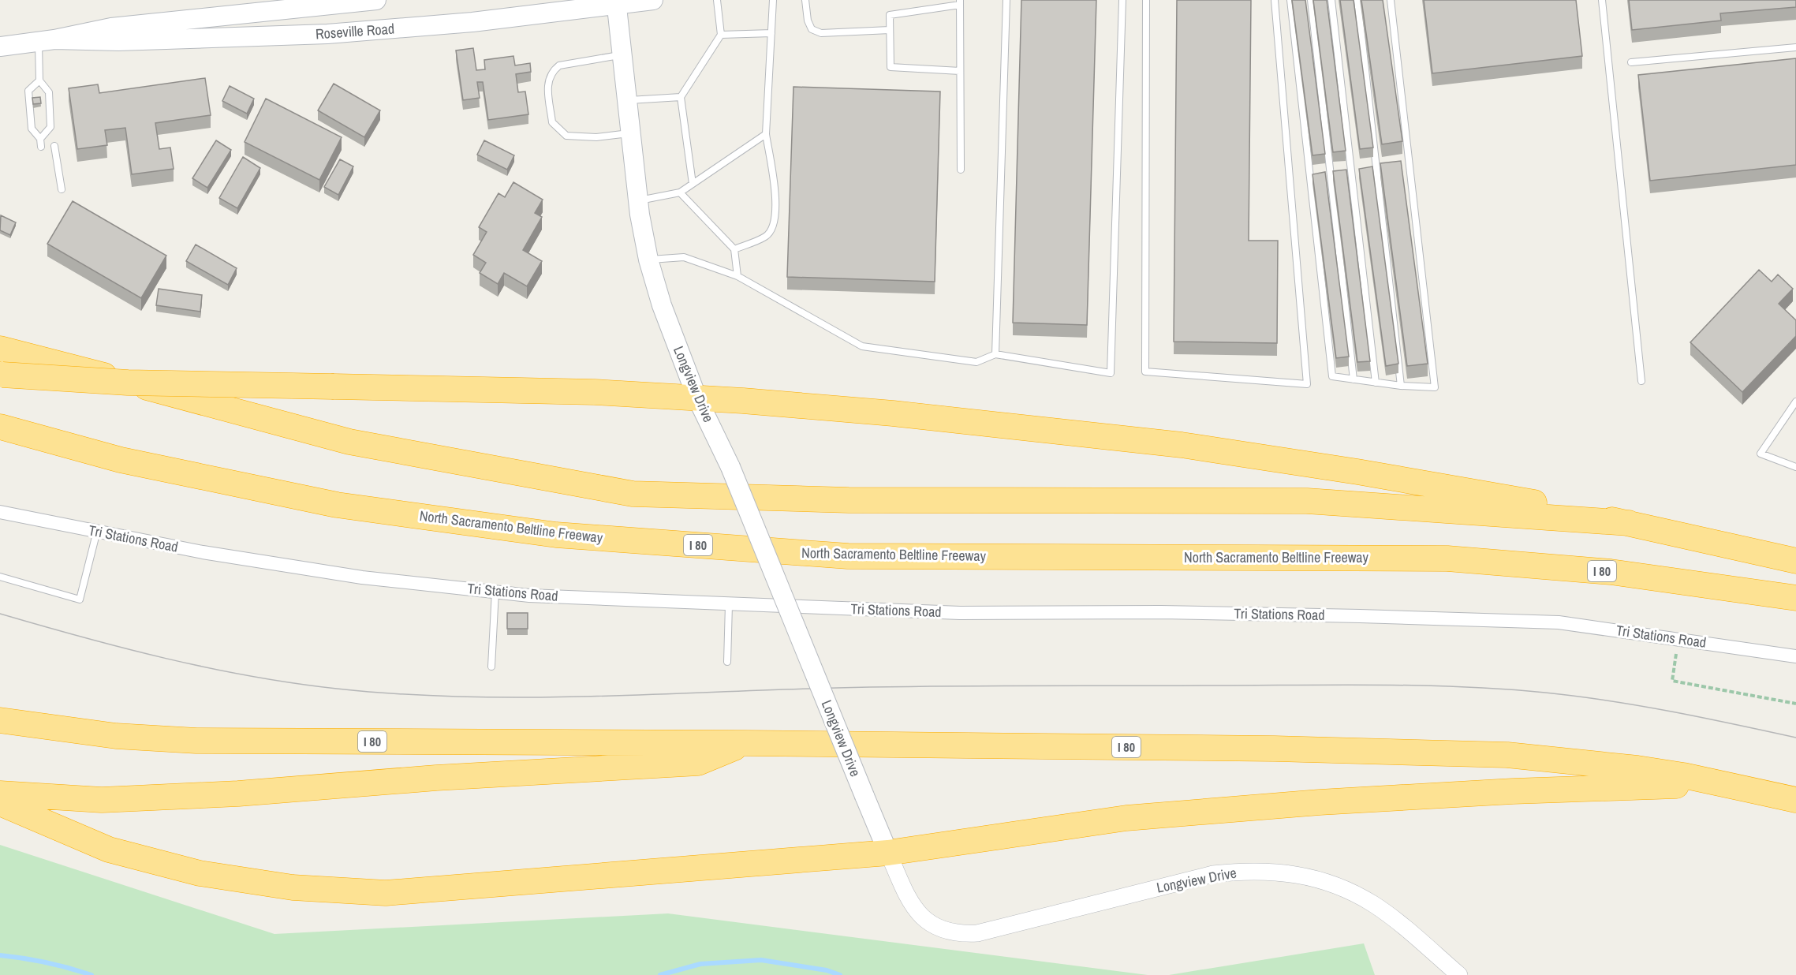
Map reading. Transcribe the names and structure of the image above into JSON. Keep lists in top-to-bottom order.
{
  "streets": {
    "highway": ["North Sacramento Beltline Freeway", "I 80"],
    "main road": ["Roseville Road", "Longview Drive"],
    "street": ["Tri Stations Road"]
  },
  "crossings": [
    ["Roseville Road", "Longview Drive"]
  ]
}
